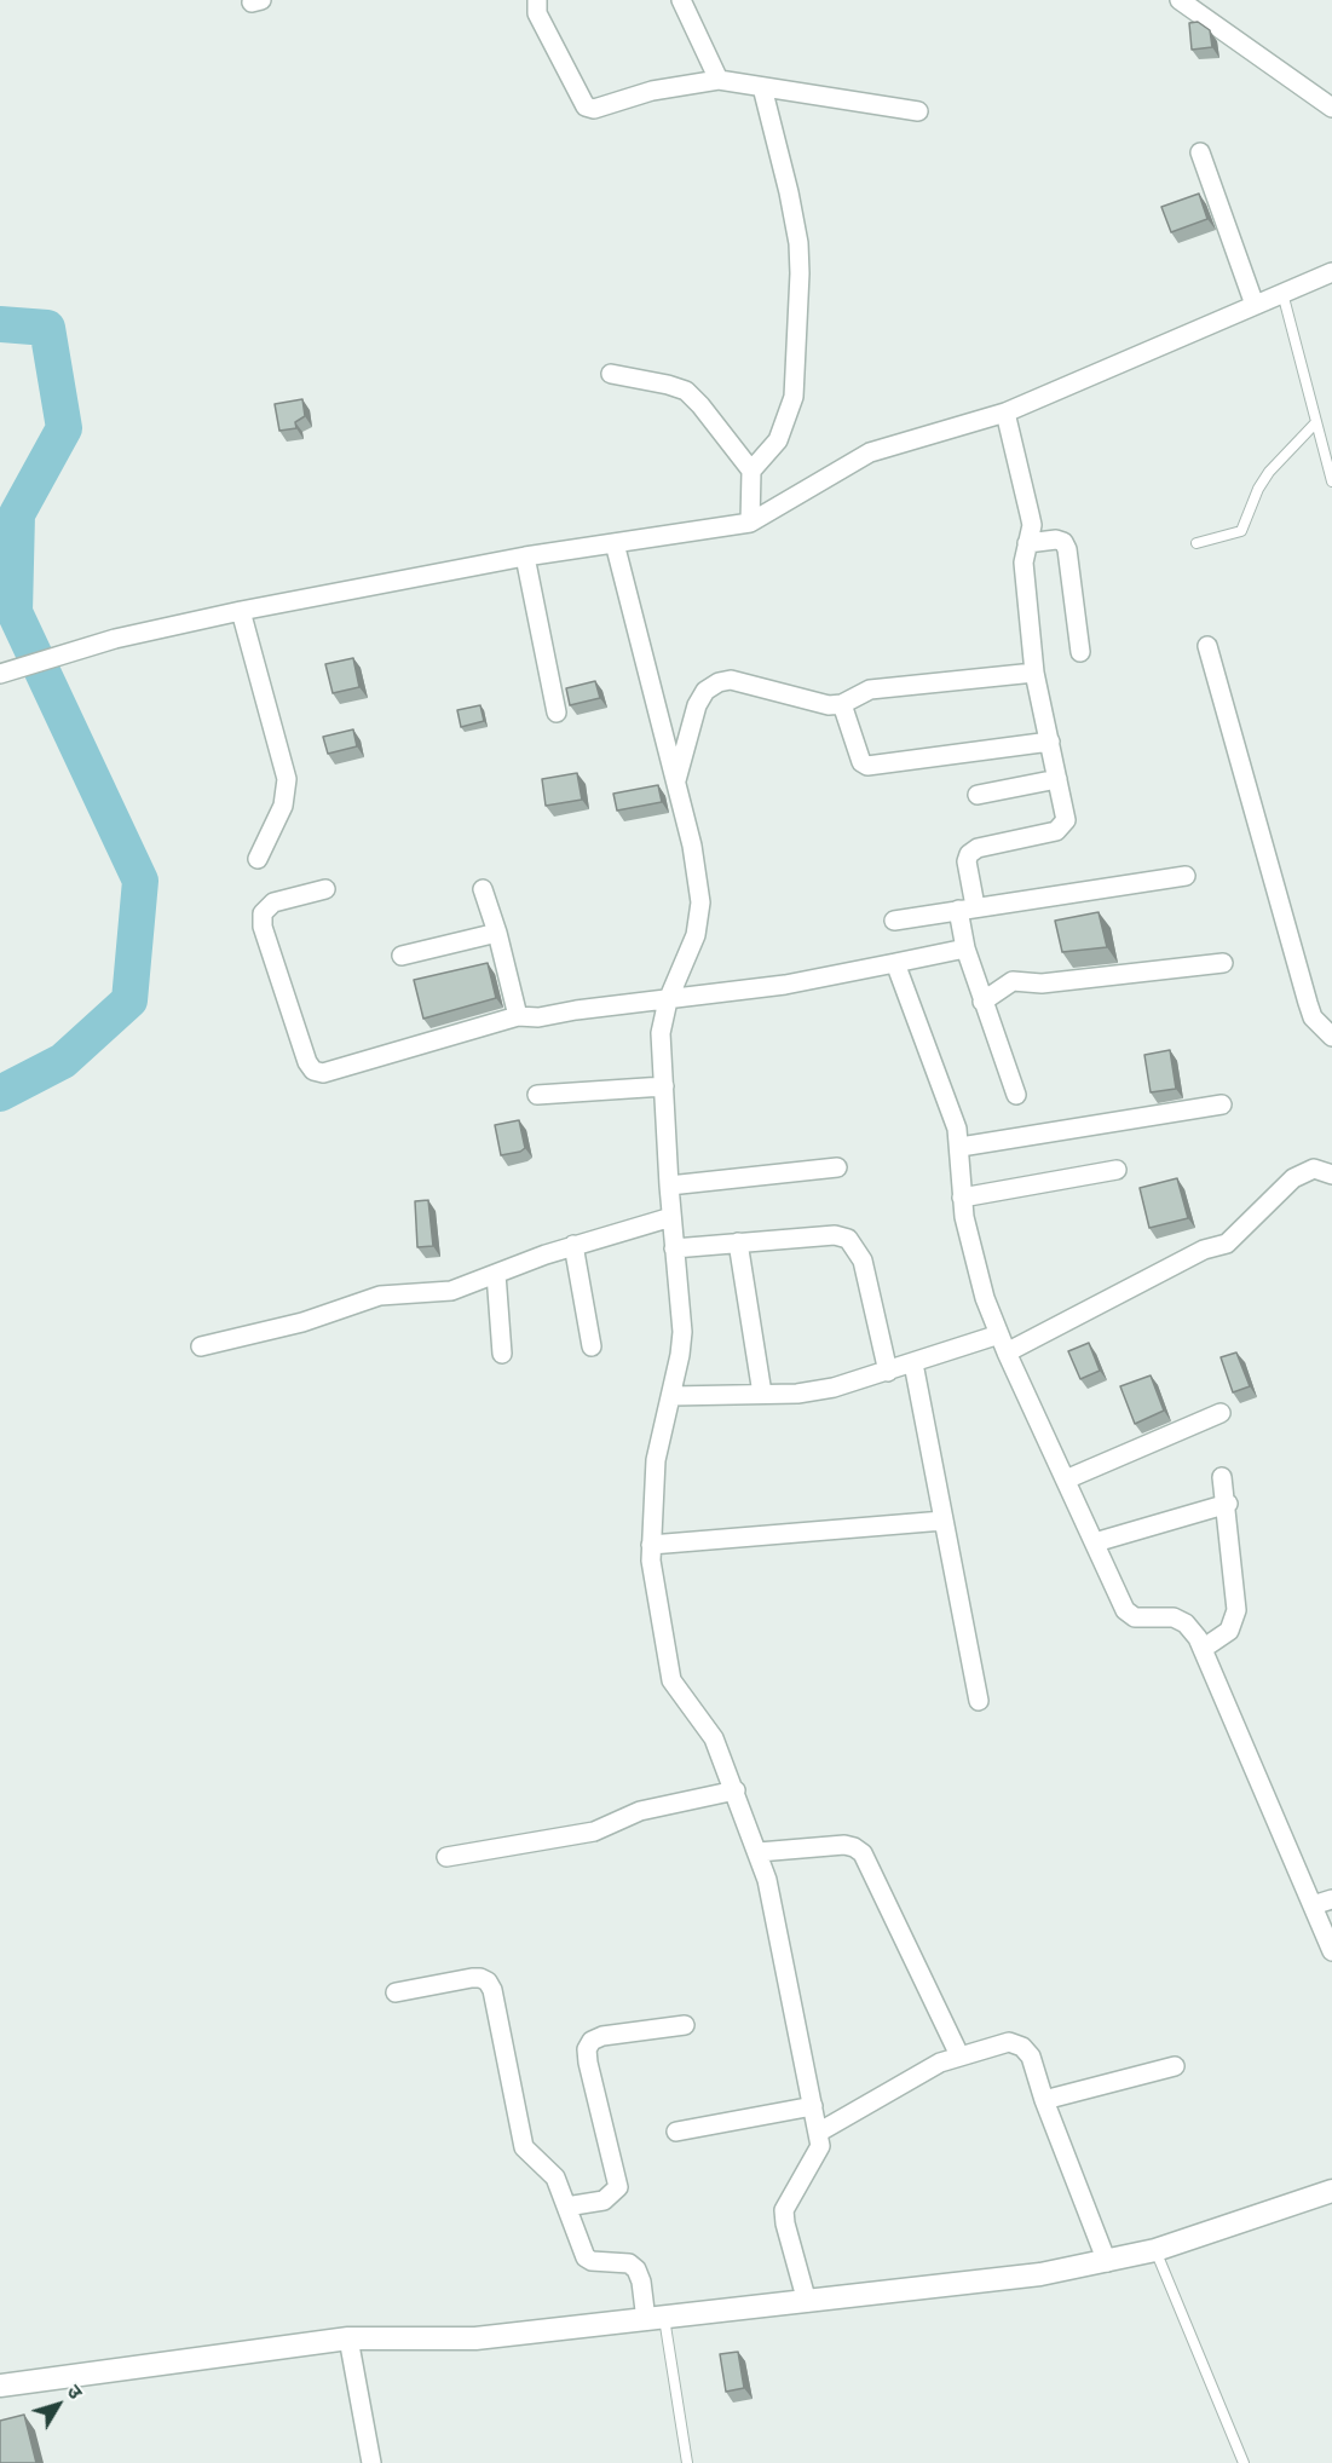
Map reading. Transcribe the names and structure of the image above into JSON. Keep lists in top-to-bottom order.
{
  "north": "top right"
}
